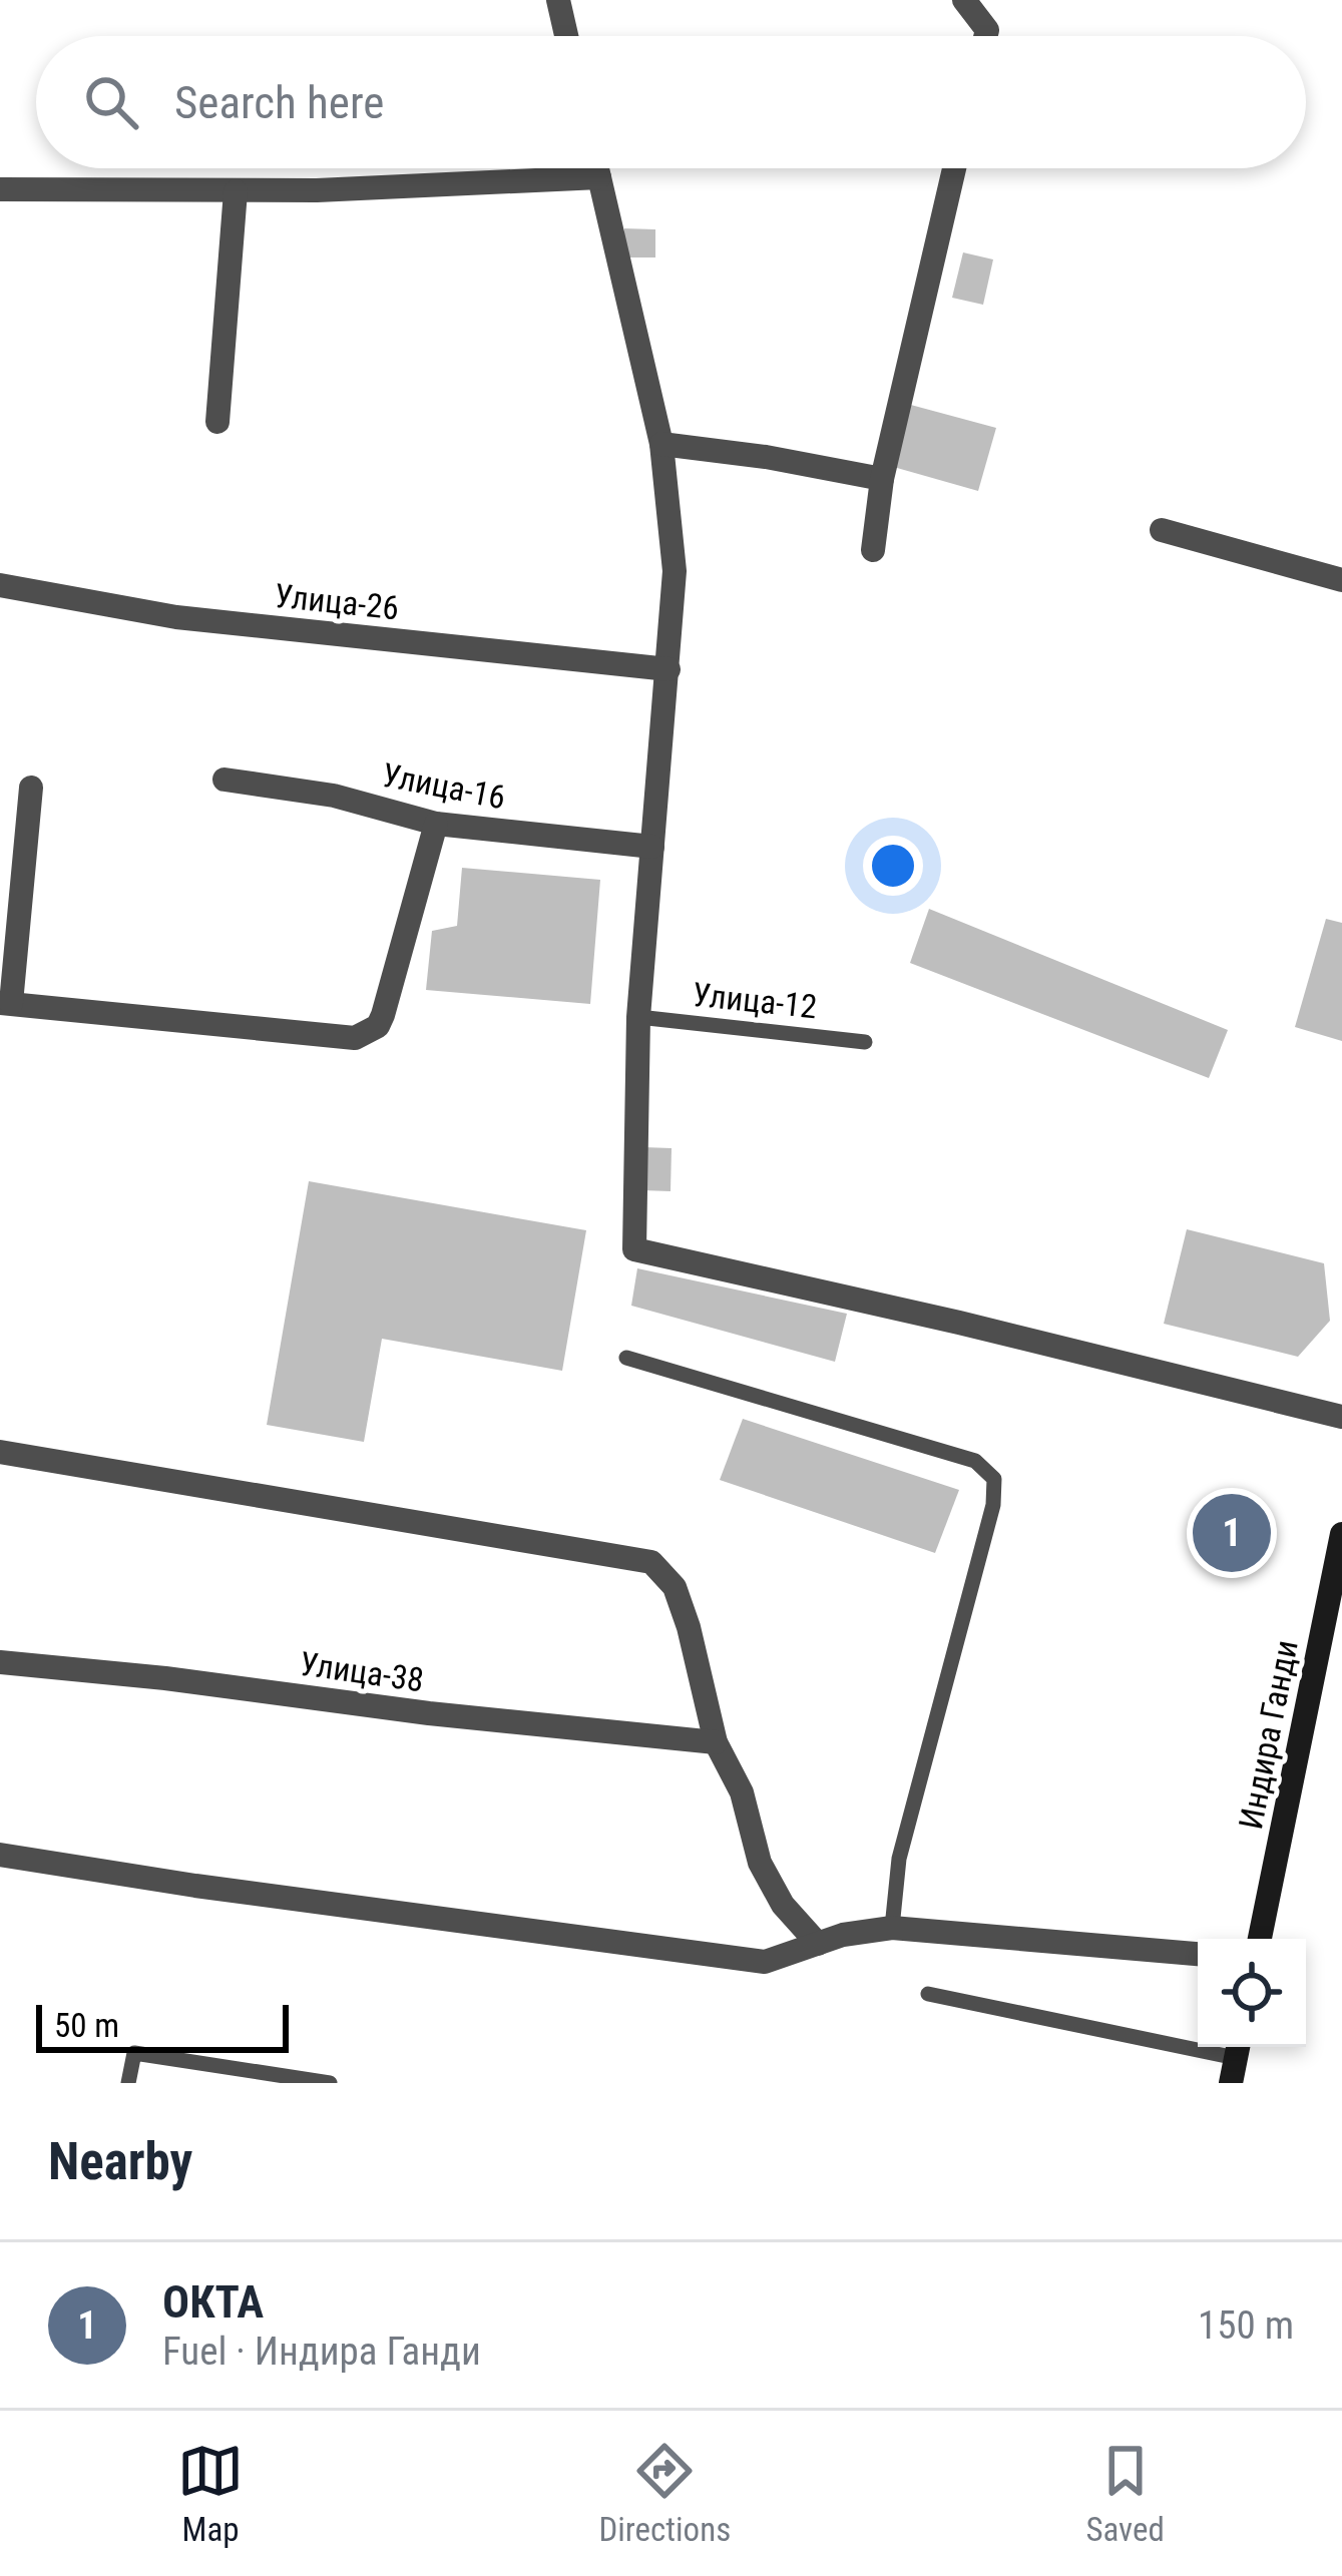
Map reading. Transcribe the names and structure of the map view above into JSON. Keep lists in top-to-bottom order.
{
  "streets": {
    "street": [
      "Улица-26",
      "Улица-16",
      "Улица-38",
      "Индира Ганди"
    ],
    "lane": ["Улица-12"]
  },
  "scale_bar": "50 m",
  "page": {
    "search": "Search here",
    "pins": "1",
    "scale": "50 m",
    "heading": "Nearby",
    "list": [
      {
        "mark": "1",
        "name": "ОКТА",
        "note": "Fuel · Индира Ганди",
        "value": "150 m"
      }
    ],
    "nav": ["Map", "Directions", "Saved"]
  }
}
